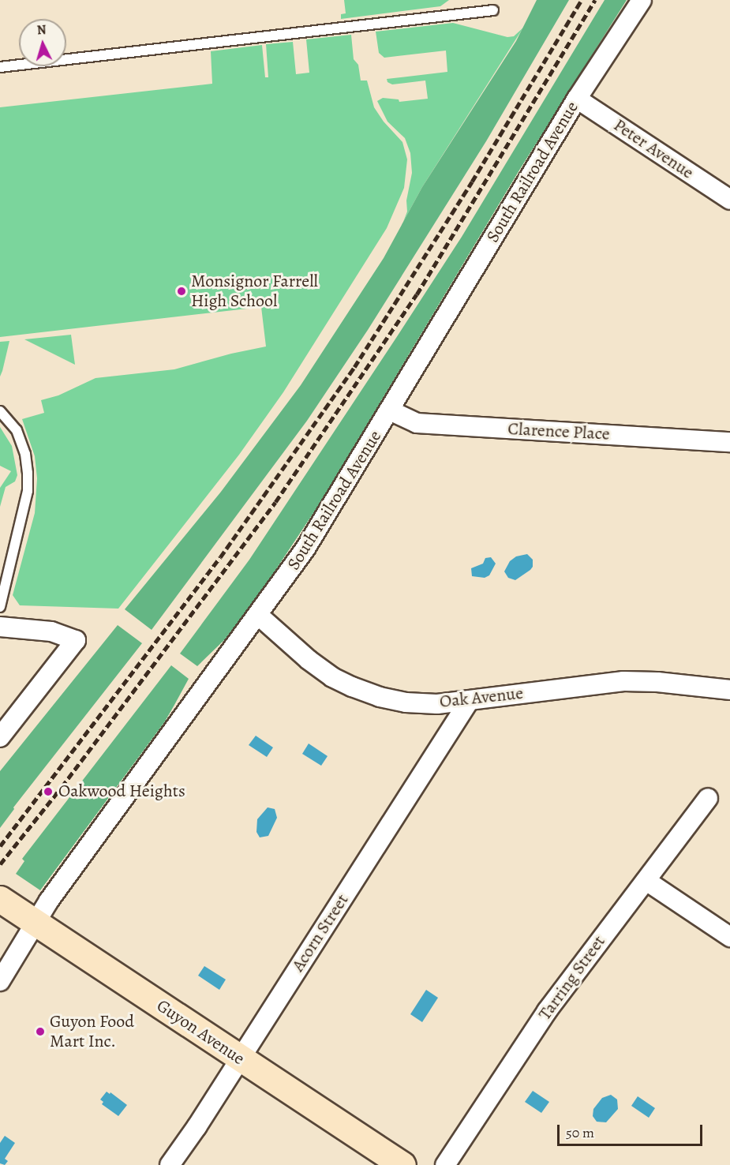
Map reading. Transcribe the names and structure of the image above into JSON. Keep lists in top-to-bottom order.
{
  "streets": {
    "street": [
      "Peter Avenue",
      "South Railroad Avenue",
      "Clarence Place",
      "Oak Avenue",
      "Acorn Street",
      "Tarring Street",
      "Guyon Avenue"
    ]
  },
  "crossings": [
    ["Peter Avenue", "South Railroad Avenue"],
    ["South Railroad Avenue", "Clarence Place"],
    ["South Railroad Avenue", "Oak Avenue"],
    ["South Railroad Avenue", "Guyon Avenue"],
    ["Oak Avenue", "Acorn Street"],
    ["Acorn Street", "Guyon Avenue"]
  ],
  "places": ["Monsignor Farrell High School", "Oakwood Heights", "Guyon Food Mart Inc."],
  "scale_bar": "50 m",
  "north": "top"
}
